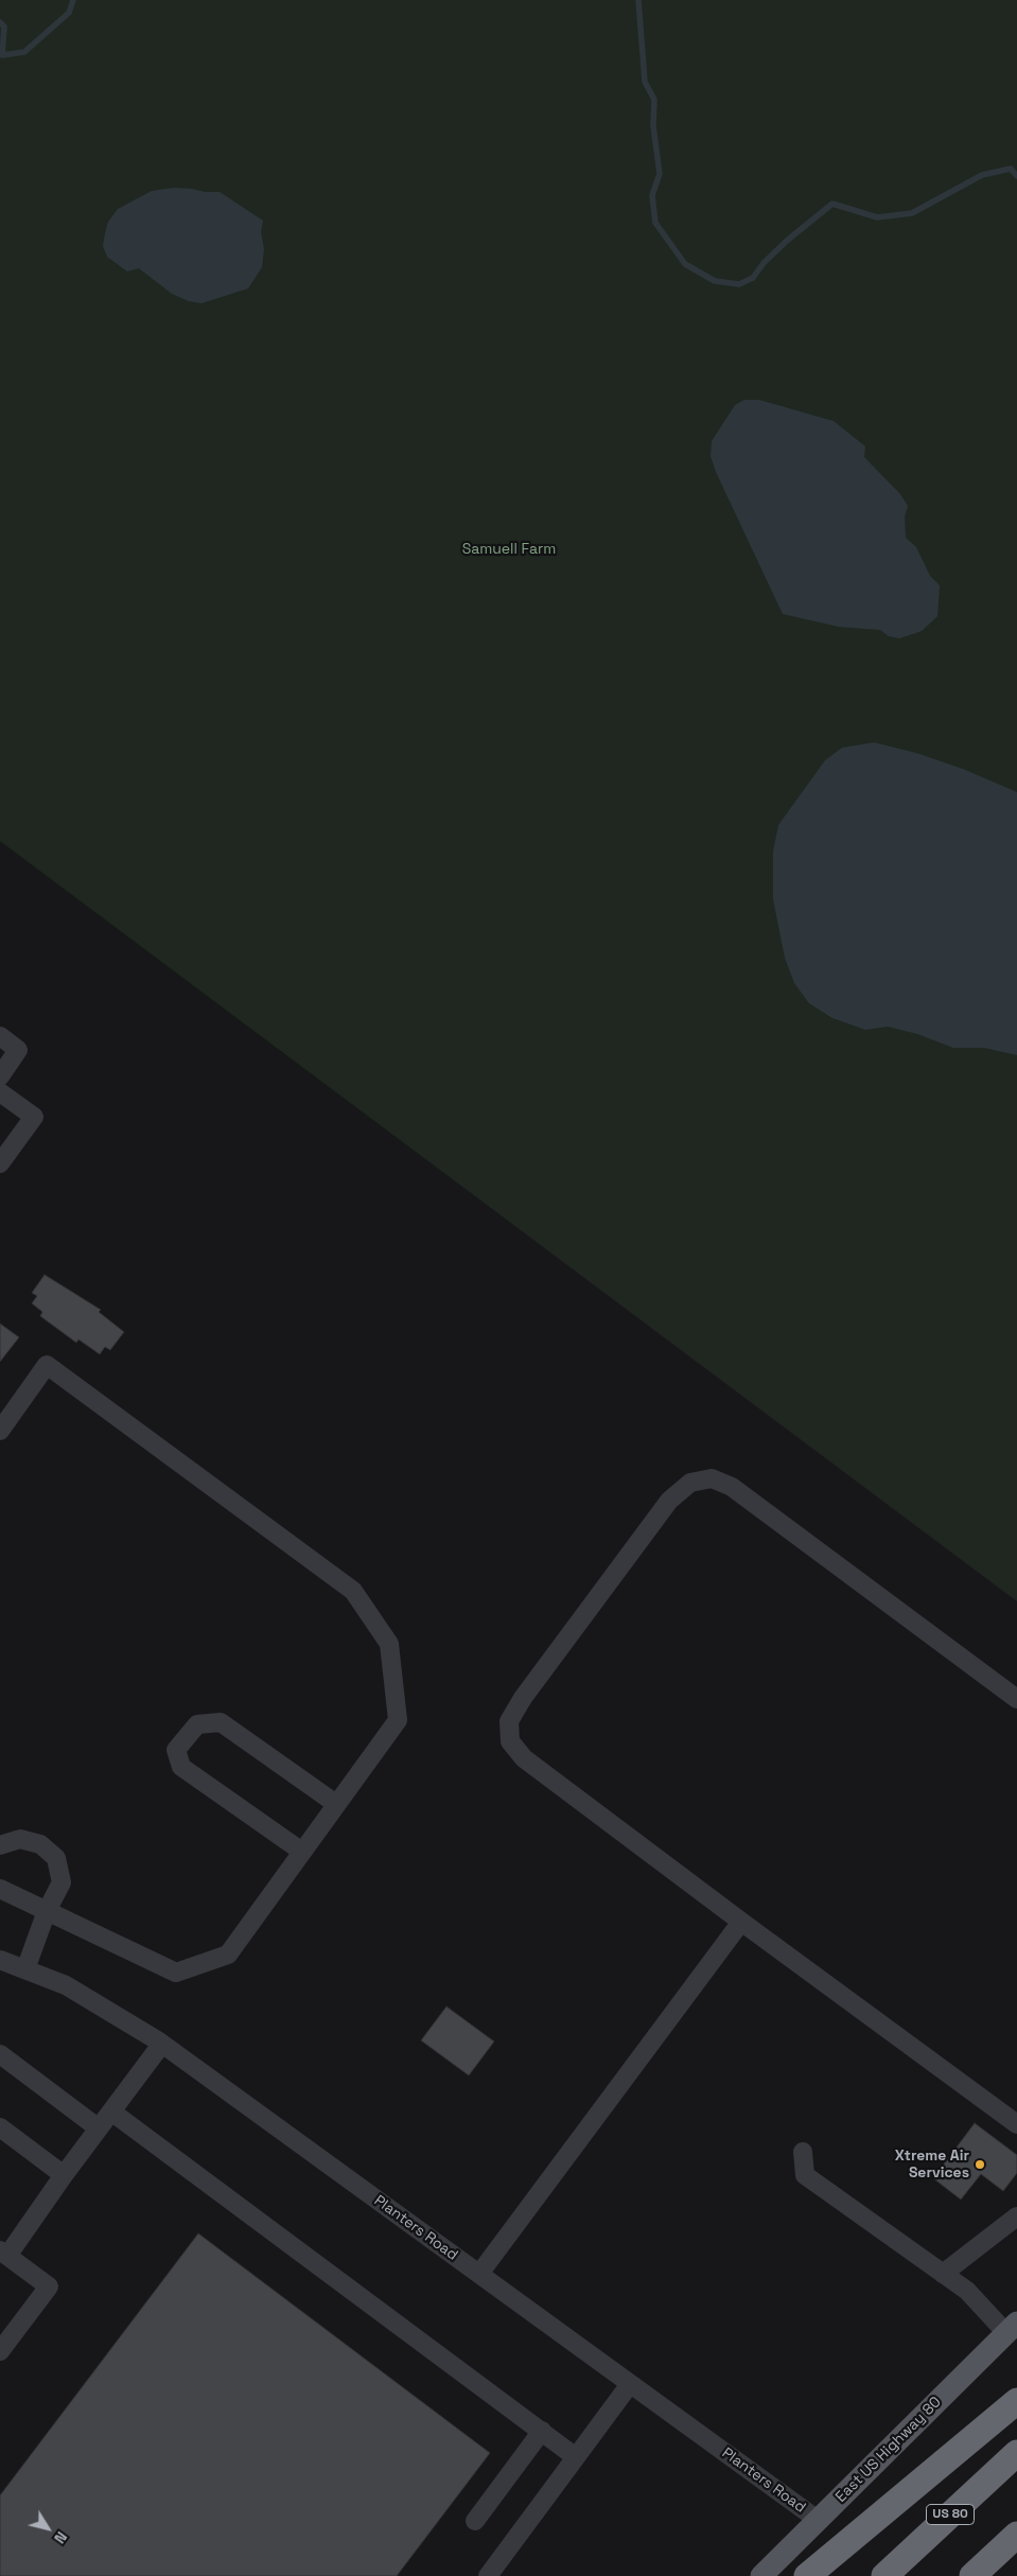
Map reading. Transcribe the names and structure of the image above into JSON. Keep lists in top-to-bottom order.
{
  "streets": {
    "highway": ["US 80"],
    "main road": ["East US Highway 80"],
    "street": ["Planters Road"]
  },
  "crossings": [
    ["Planters Road", "East US Highway 80"]
  ],
  "parks": ["Samuell Farm"],
  "places": ["Xtreme Air Services"],
  "north": "bottom right"
}
